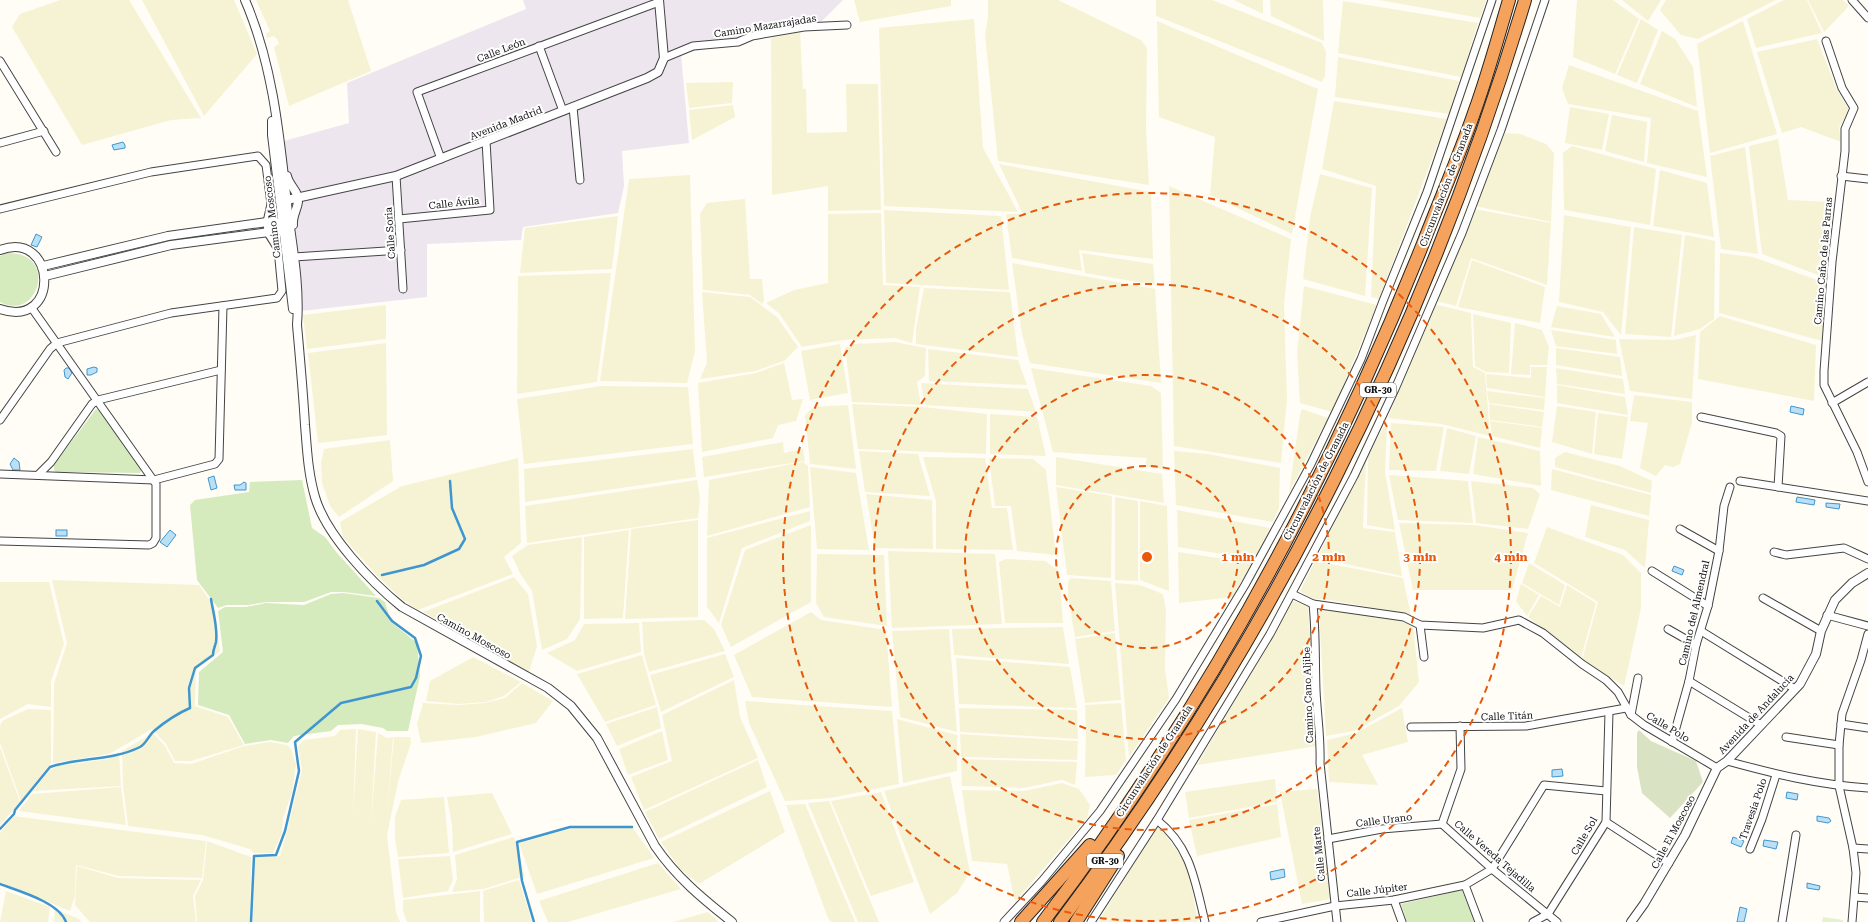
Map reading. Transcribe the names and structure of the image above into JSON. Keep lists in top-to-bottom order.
{
  "streets": {
    "highway": ["Circunvalación de Granada", "GR-30"],
    "street": [
      "Camino Mazarrajadas",
      "Calle León",
      "Avenida Madrid",
      "Calle Ávila",
      "Camino Moscoso",
      "Calle Soria",
      "Camino Caño de las Parras",
      "Camino del Almendral",
      "Camino Cano Aljibe",
      "Avenida de Andalucía",
      "Calle Titán",
      "Calle Polo",
      "Travesía Polo",
      "Calle Urano",
      "Calle El Moscoso",
      "Calle Sol",
      "Calle Marte",
      "Calle Vereda Tejadilla",
      "Calle Júpiter"
    ]
  },
  "crossings": [
    ["Camino Mazarrajadas", "Avenida Madrid"],
    ["Calle León", "Avenida Madrid"],
    ["Avenida Madrid", "Calle Ávila"],
    ["Avenida Madrid", "Camino Moscoso"],
    ["Avenida Madrid", "Calle Soria"],
    ["Calle Ávila", "Calle Soria"],
    ["Camino del Almendral", "Calle Polo"],
    ["Camino Cano Aljibe", "Calle Marte"],
    ["Avenida de Andalucía", "Calle Polo"],
    ["Avenida de Andalucía", "Calle El Moscoso"],
    ["Calle Titán", "Calle Polo"],
    ["Calle Titán", "Calle Sol"],
    ["Calle Titán", "Calle Vereda Tejadilla"],
    ["Calle Polo", "Calle El Moscoso"],
    ["Calle Urano", "Calle Marte"],
    ["Calle Urano", "Calle Vereda Tejadilla"],
    ["Calle Sol", "Calle Vereda Tejadilla"],
    ["Calle Marte", "Calle Júpiter"],
    ["Calle Vereda Tejadilla", "Calle Júpiter"]
  ],
  "rings": [
    "1 min",
    "2 min",
    "3 min",
    "4 min"
  ]
}
